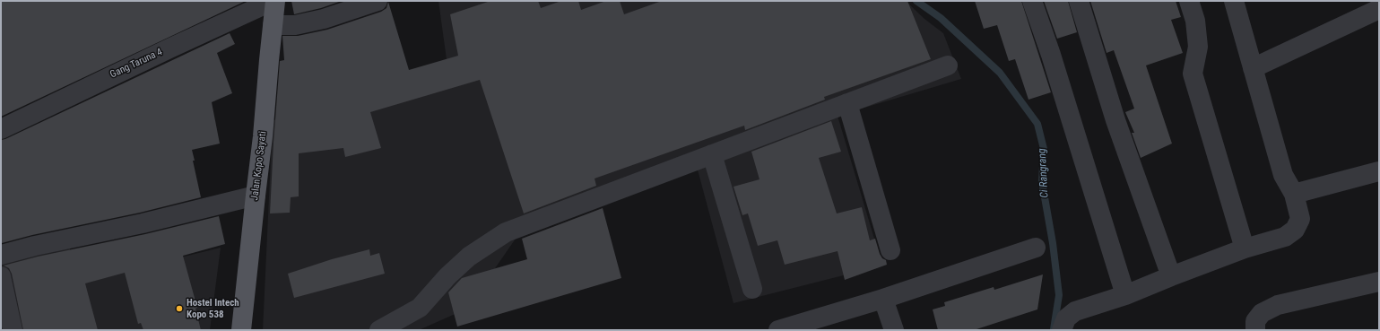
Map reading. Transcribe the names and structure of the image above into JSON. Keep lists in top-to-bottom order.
{
  "streets": {
    "main road": ["Jalan Kopo Sayati"],
    "street": ["Gang Taruna 4"]
  },
  "water": ["Ci Rangrang"],
  "places": ["Hostel Intech Kopo 538"]
}
